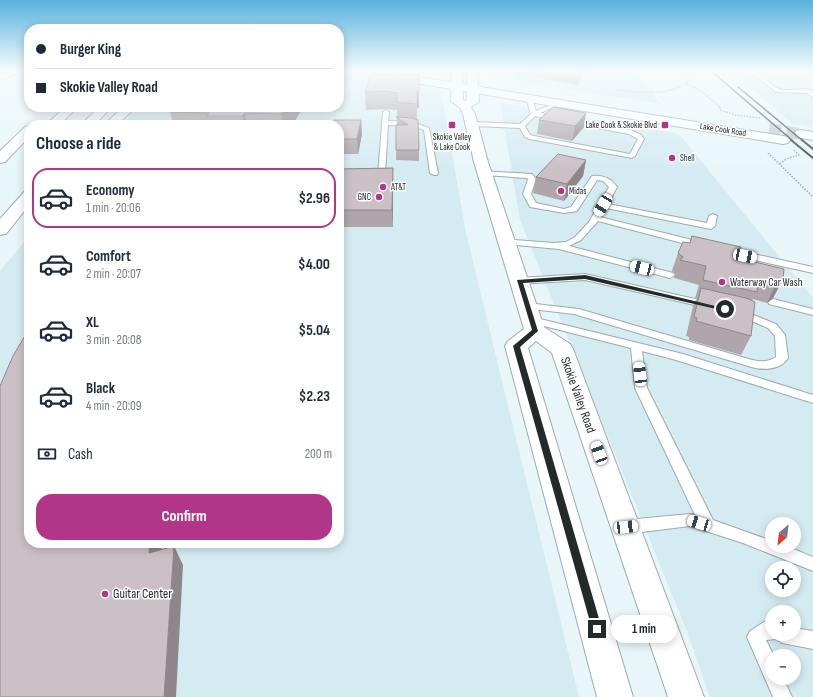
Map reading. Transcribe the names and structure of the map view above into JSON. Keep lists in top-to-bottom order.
{
  "streets": {
    "main road": ["Lake Cook Road", "Skokie Valley Road"]
  },
  "places": {
    "transit": ["Skokie Valley & Lake Cook", "Lake Cook & Skokie Blvd"],
    "other": [
      "Shell",
      "AT&T",
      "Midas",
      "GNC",
      "Waterway Car Wash",
      "Guitar Center"
    ]
  },
  "north": "bottom left",
  "page": {
    "banner": ["Burger King", "Skokie Valley Road"],
    "heading": "Choose a ride",
    "list": [
      {
        "name": "Economy",
        "note": "1 min · 20:06",
        "value": "$2.96"
      },
      {
        "name": "Comfort",
        "note": "2 min · 20:07",
        "value": "$4.00"
      },
      {
        "name": "XL",
        "note": "3 min · 20:08",
        "value": "$5.04"
      },
      {
        "name": "Black",
        "note": "4 min · 20:09",
        "value": "$2.23"
      }
    ],
    "pay": ["Cash", "200 m"],
    "buttons": "Confirm",
    "map_buttons": ["+", "−"],
    "bubble": "1 min"
  }
}
